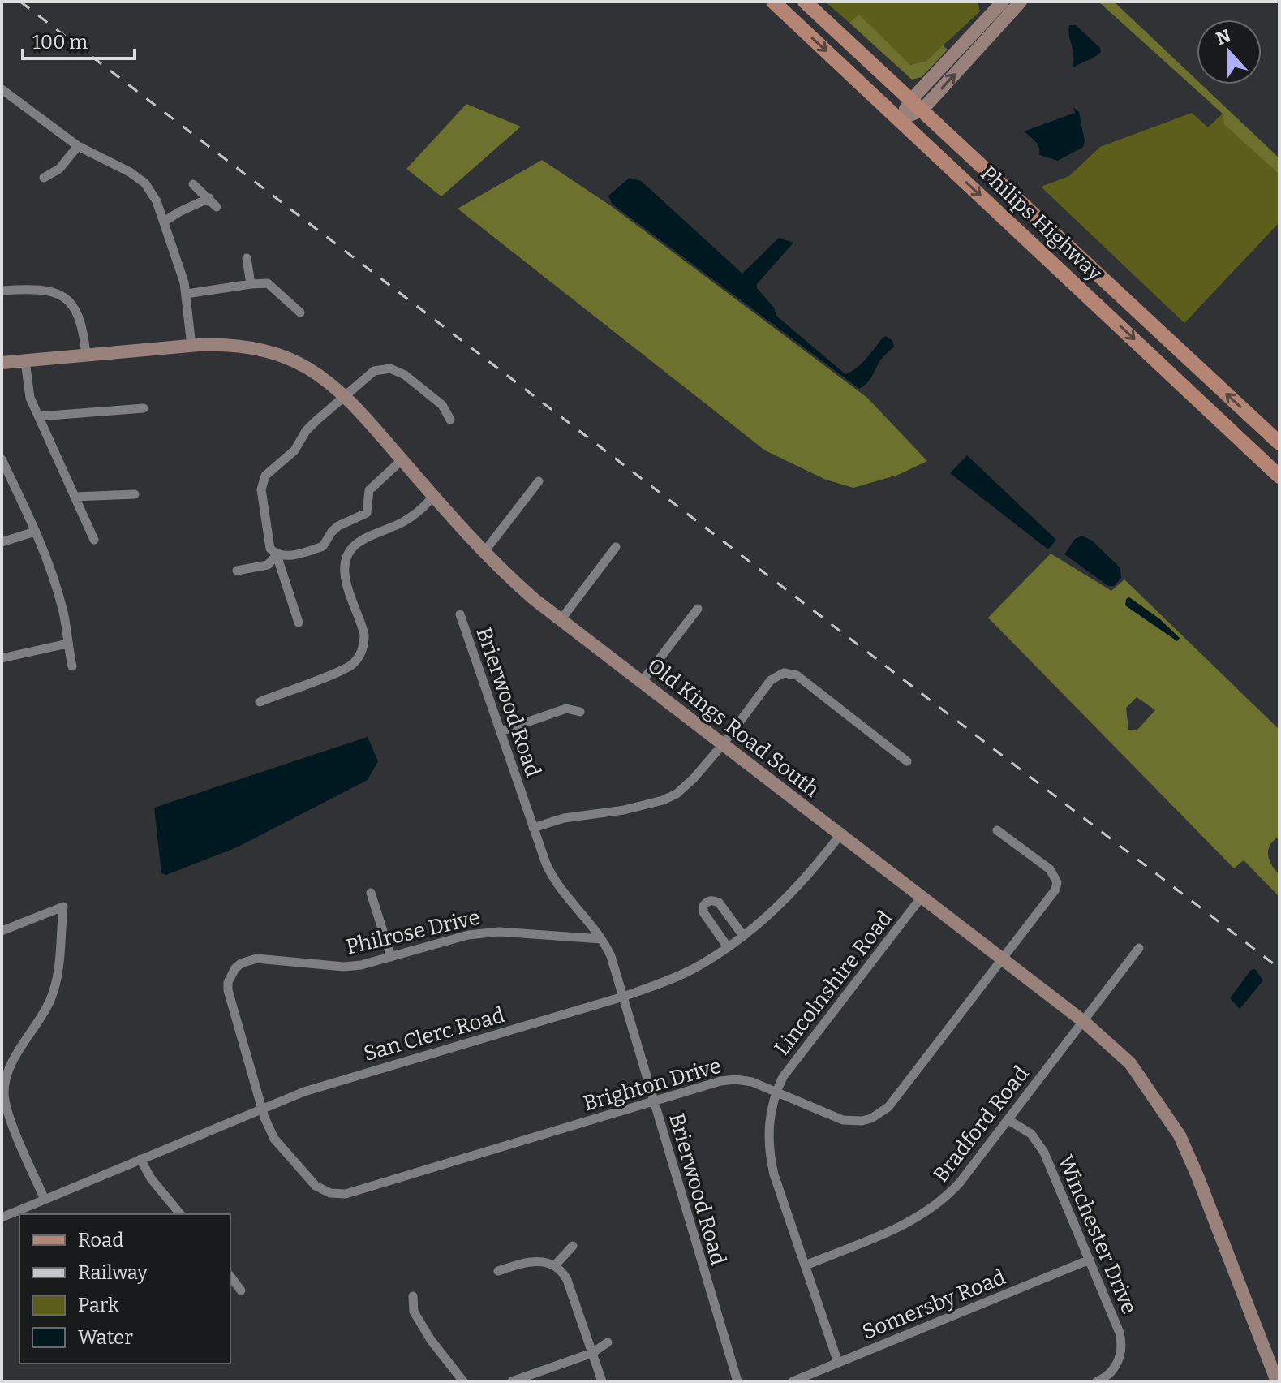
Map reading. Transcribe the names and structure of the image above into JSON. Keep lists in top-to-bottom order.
{
  "streets": {
    "main road": ["Philips Highway"],
    "street": [
      "Brierwood Road",
      "Old Kings Road South",
      "Philrose Drive",
      "Lincolnshire Road",
      "San Clerc Road",
      "Brighton Drive",
      "Bradford Road",
      "Winchester Drive",
      "Somersby Road"
    ]
  },
  "crossings": [
    ["Brierwood Road", "Philrose Drive"],
    ["Brierwood Road", "San Clerc Road"],
    ["Brierwood Road", "Brighton Drive"],
    ["Old Kings Road South", "Lincolnshire Road"],
    ["Old Kings Road South", "San Clerc Road"],
    ["Old Kings Road South", "Brighton Drive"],
    ["Old Kings Road South", "Bradford Road"],
    ["Philrose Drive", "Brighton Drive"],
    ["Lincolnshire Road", "Brighton Drive"],
    ["San Clerc Road", "Brighton Drive"],
    ["Bradford Road", "Winchester Drive"],
    ["Winchester Drive", "Somersby Road"]
  ],
  "legend": [
    "Road",
    "Railway",
    "Park",
    "Water"
  ],
  "scale_bar": "100 m",
  "north": "top"
}
